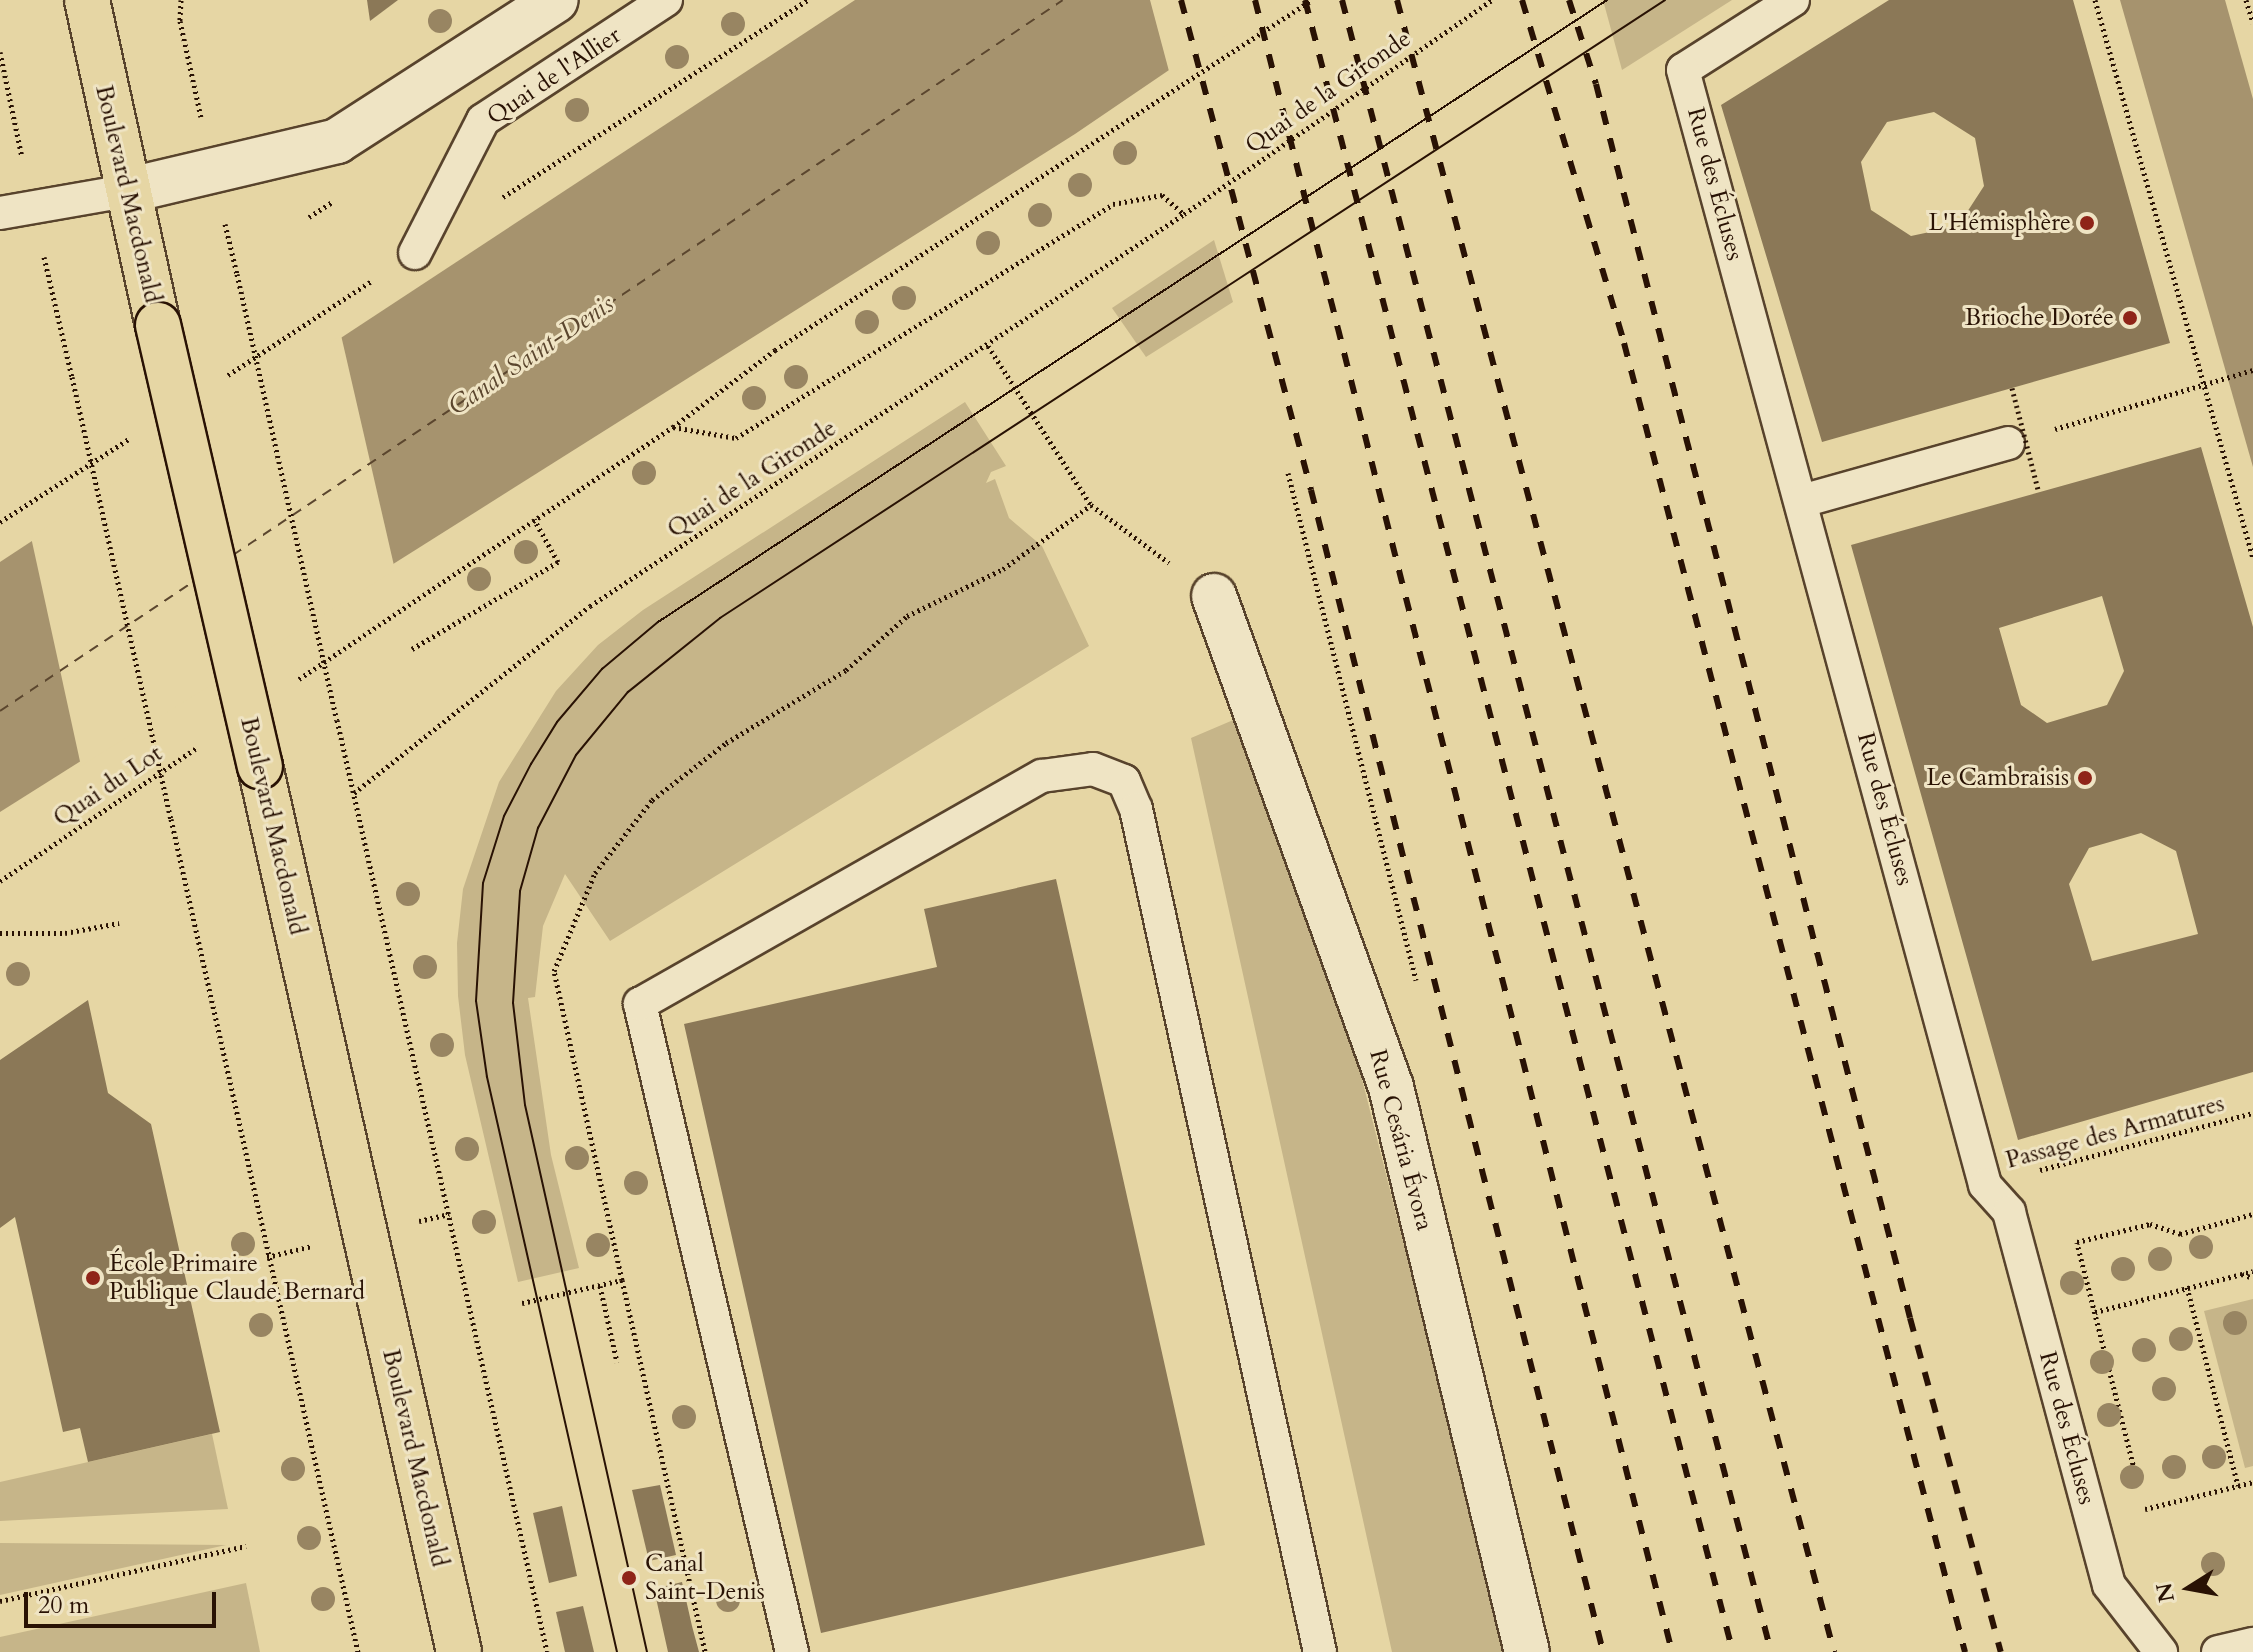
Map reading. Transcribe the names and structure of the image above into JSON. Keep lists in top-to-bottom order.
{
  "streets": {
    "main road": ["Boulevard Macdonald"],
    "street": ["Rue Cesária Évora"],
    "lane": ["Quai de l'Allier", "Rue des Écluses"],
    "path": ["Quai de la Gironde", "Quai du Lot", "Passage des Armatures"]
  },
  "crossings": [
    ["Rue des Écluses", "Passage des Armatures"]
  ],
  "water": ["Canal Saint-Denis"],
  "places": [
    "L'Hémisphère",
    "Brioche Dorée",
    "Le Cambraisis",
    "École Primaire Publique Claude Bernard",
    "Canal Saint-Denis"
  ],
  "scale_bar": "20 m",
  "north": "left"
}
